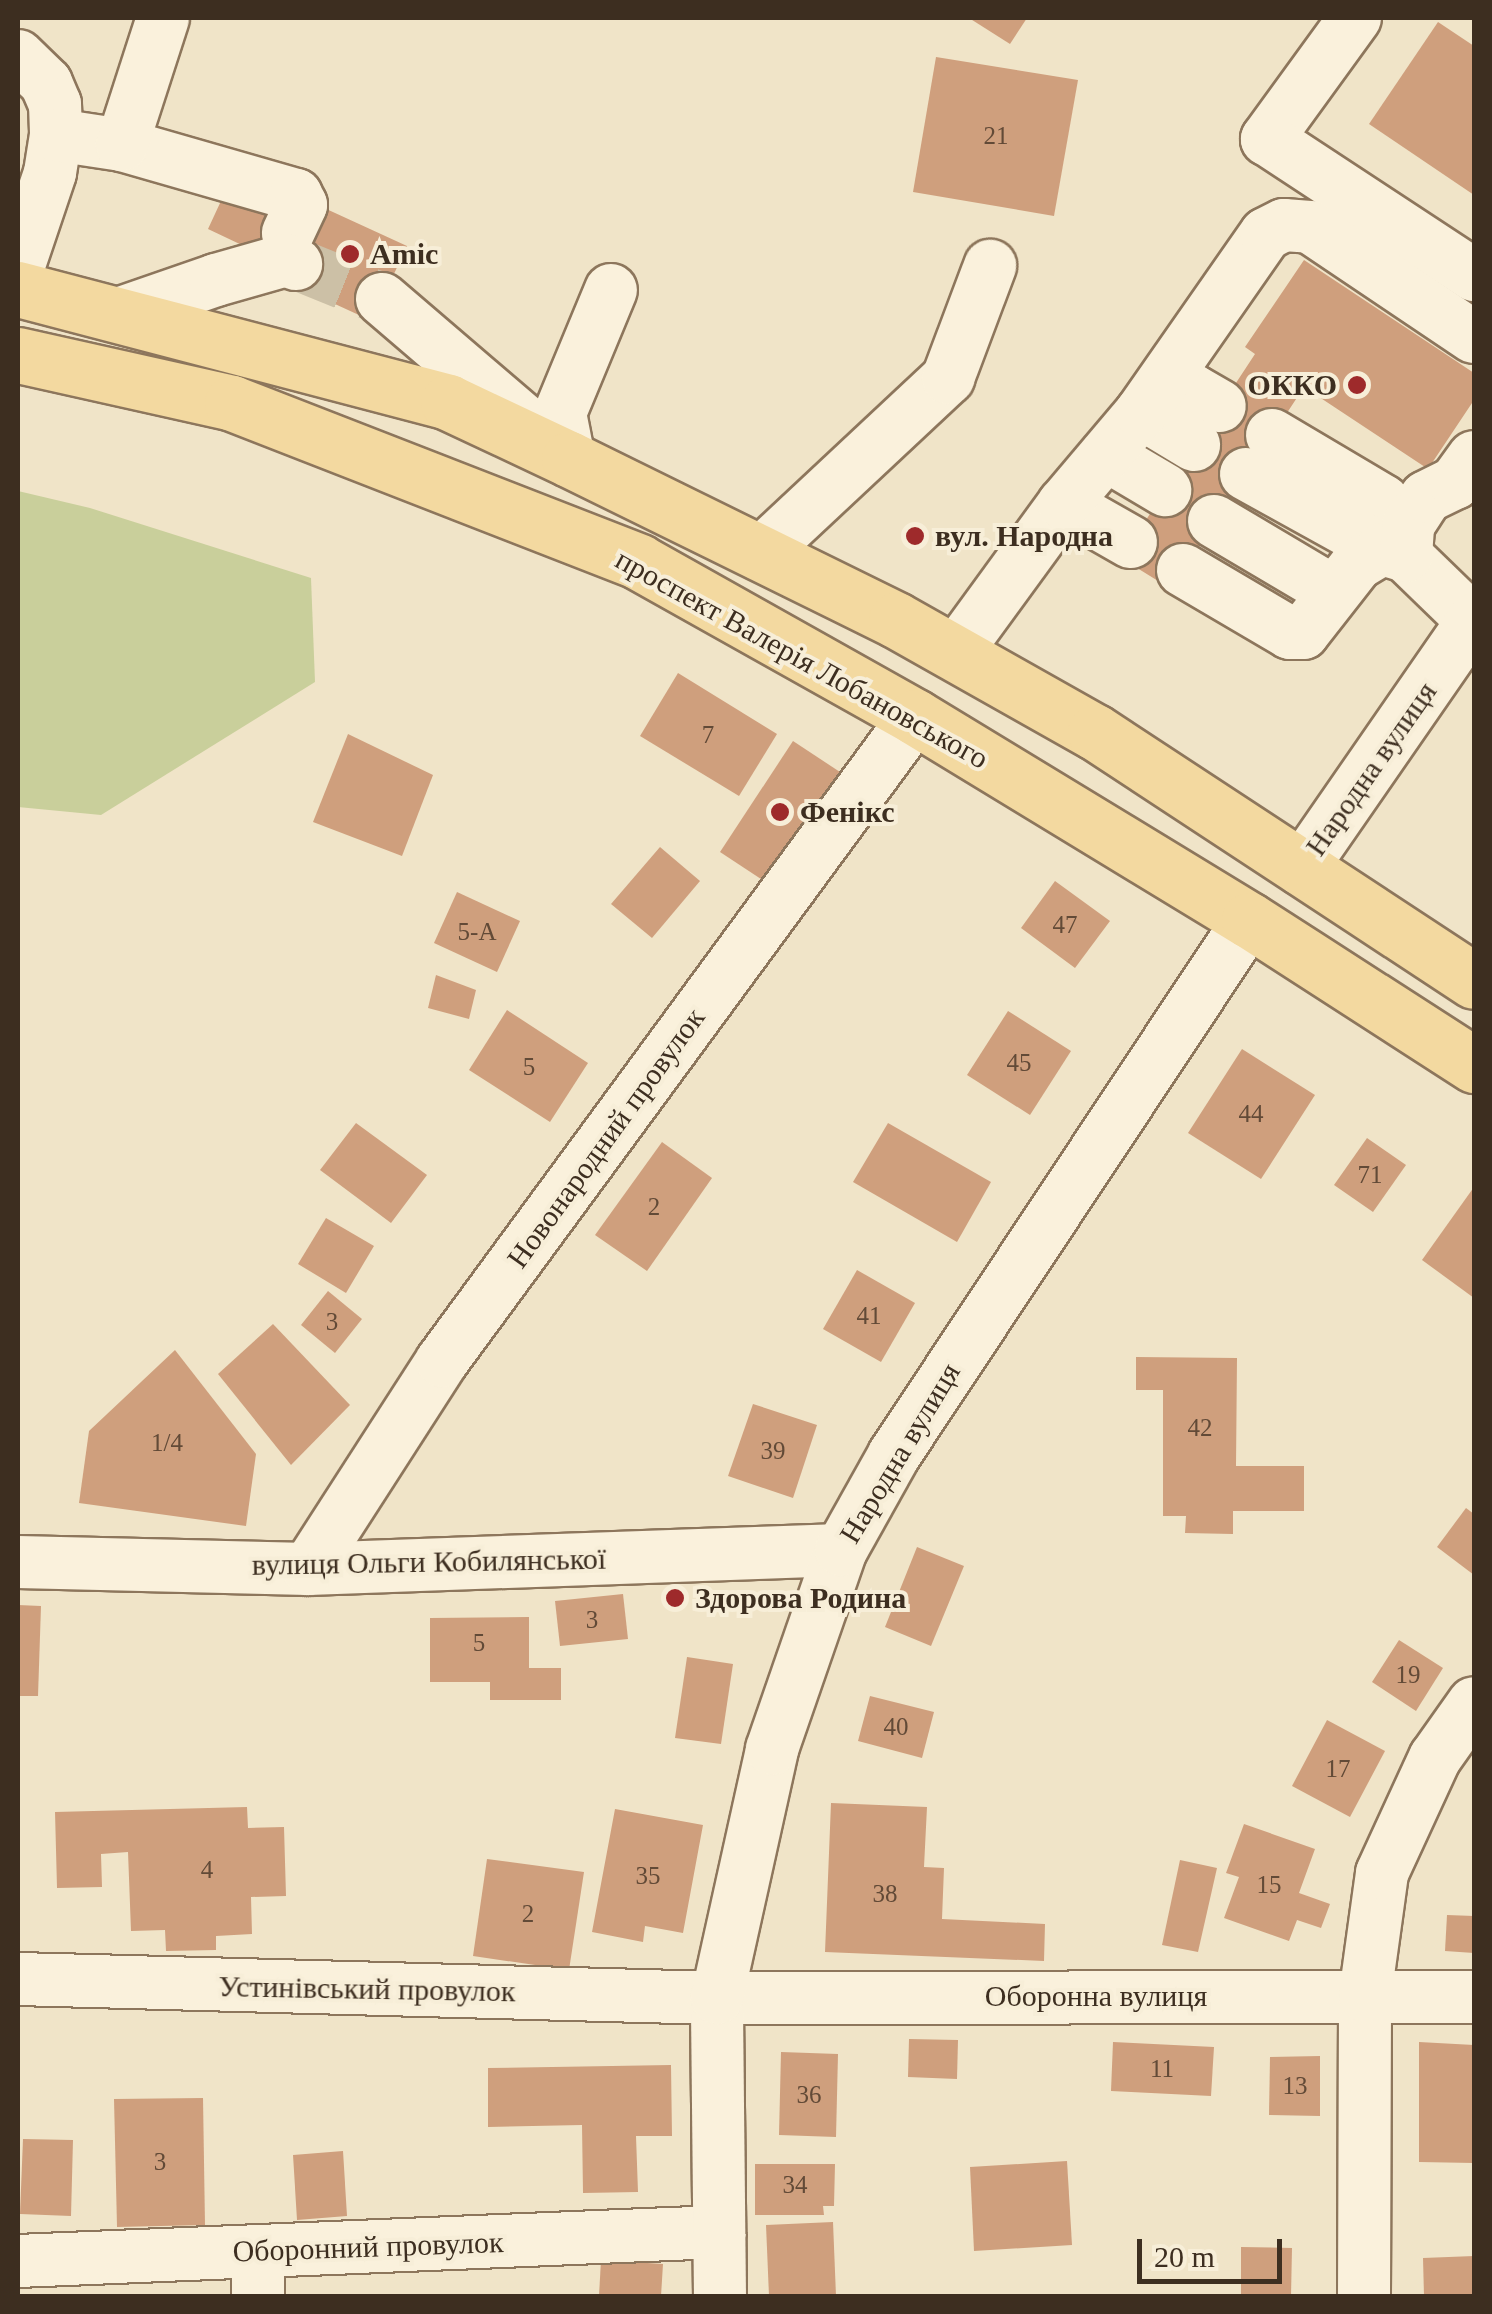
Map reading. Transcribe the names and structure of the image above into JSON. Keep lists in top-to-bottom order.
{
  "streets": {
    "main road": ["проспект Валерія Лобановського"],
    "street": [
      "Народна вулиця",
      "Новонародний провулок",
      "вулиця Ольги Кобилянської",
      "Устинівський провулок",
      "Оборонна вулиця",
      "Оборонний провулок"
    ]
  },
  "crossings": [
    ["проспект Валерія Лобановського", "Народна вулиця"],
    ["проспект Валерія Лобановського", "Новонародний провулок"],
    ["Народна вулиця", "вулиця Ольги Кобилянської"],
    ["Народна вулиця", "Устинівський провулок"],
    ["Народна вулиця", "Оборонна вулиця"],
    ["Народна вулиця", "Оборонний провулок"],
    ["Новонародний провулок", "вулиця Ольги Кобилянської"],
    ["Устинівський провулок", "Оборонна вулиця"]
  ],
  "places": [
    "Amic",
    "ОККО",
    "вул. Народна",
    "Фенікс",
    "Здорова Родина"
  ],
  "house_numbers": [
    "21",
    "7",
    "47",
    "5-А",
    "45",
    "5",
    "44",
    "71",
    "2",
    "41",
    "3",
    "42",
    "1/4",
    "39",
    "3",
    "5",
    "19",
    "40",
    "17",
    "4",
    "35",
    "15",
    "38",
    "2",
    "11",
    "13",
    "36",
    "3",
    "34"
  ],
  "scale_bar": "20 m"
}
